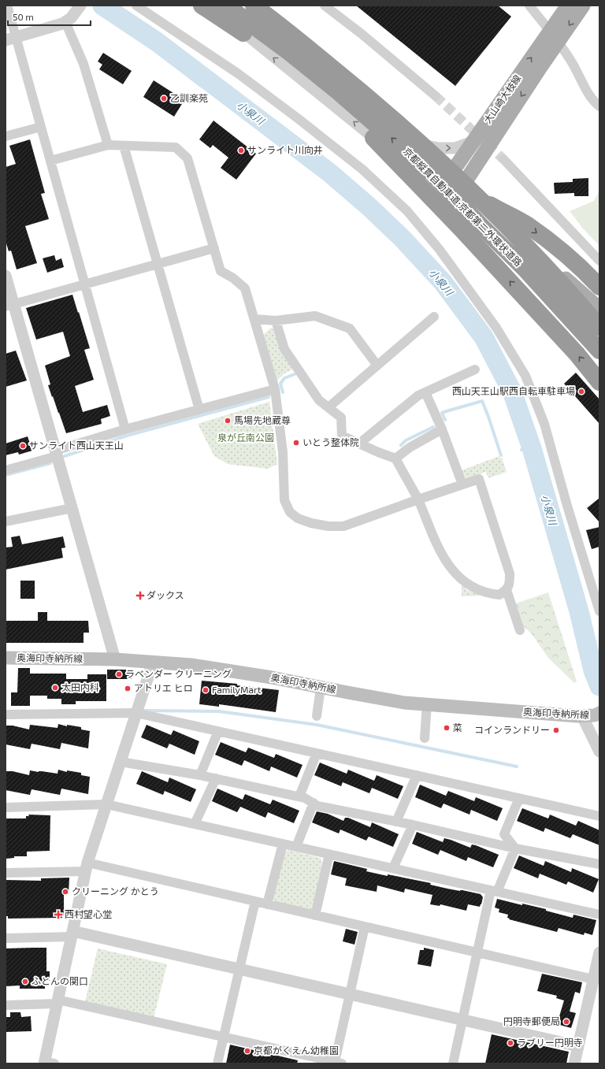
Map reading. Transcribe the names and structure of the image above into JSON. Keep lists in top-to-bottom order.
{
  "streets": {
    "highway": ["京都縦貫自動車道;京都第二外環状道路"],
    "main road": ["大山崎大枝線", "奥海印寺納所線"]
  },
  "water": ["小泉川"],
  "parks": ["泉が丘南公園"],
  "places": {
    "other": [
      "乙訓楽苑",
      "サンライト川向井",
      "西山天王山駅西自転車駐車場",
      "馬場先地蔵尊",
      "いとう整体院",
      "サンライト西山天王山",
      "ラベンダー クリーニング",
      "太田内科",
      "アトリエ ヒロ",
      "FamilyMart",
      "菜",
      "コインランドリー",
      "クリーニング かとう",
      "ふとんの関口",
      "円明寺郵便局",
      "ラブリー円明寺",
      "京都がくえん幼稚園"
    ],
    "health": ["ダックス", "西村望心堂"]
  },
  "scale_bar": "50 m"
}
